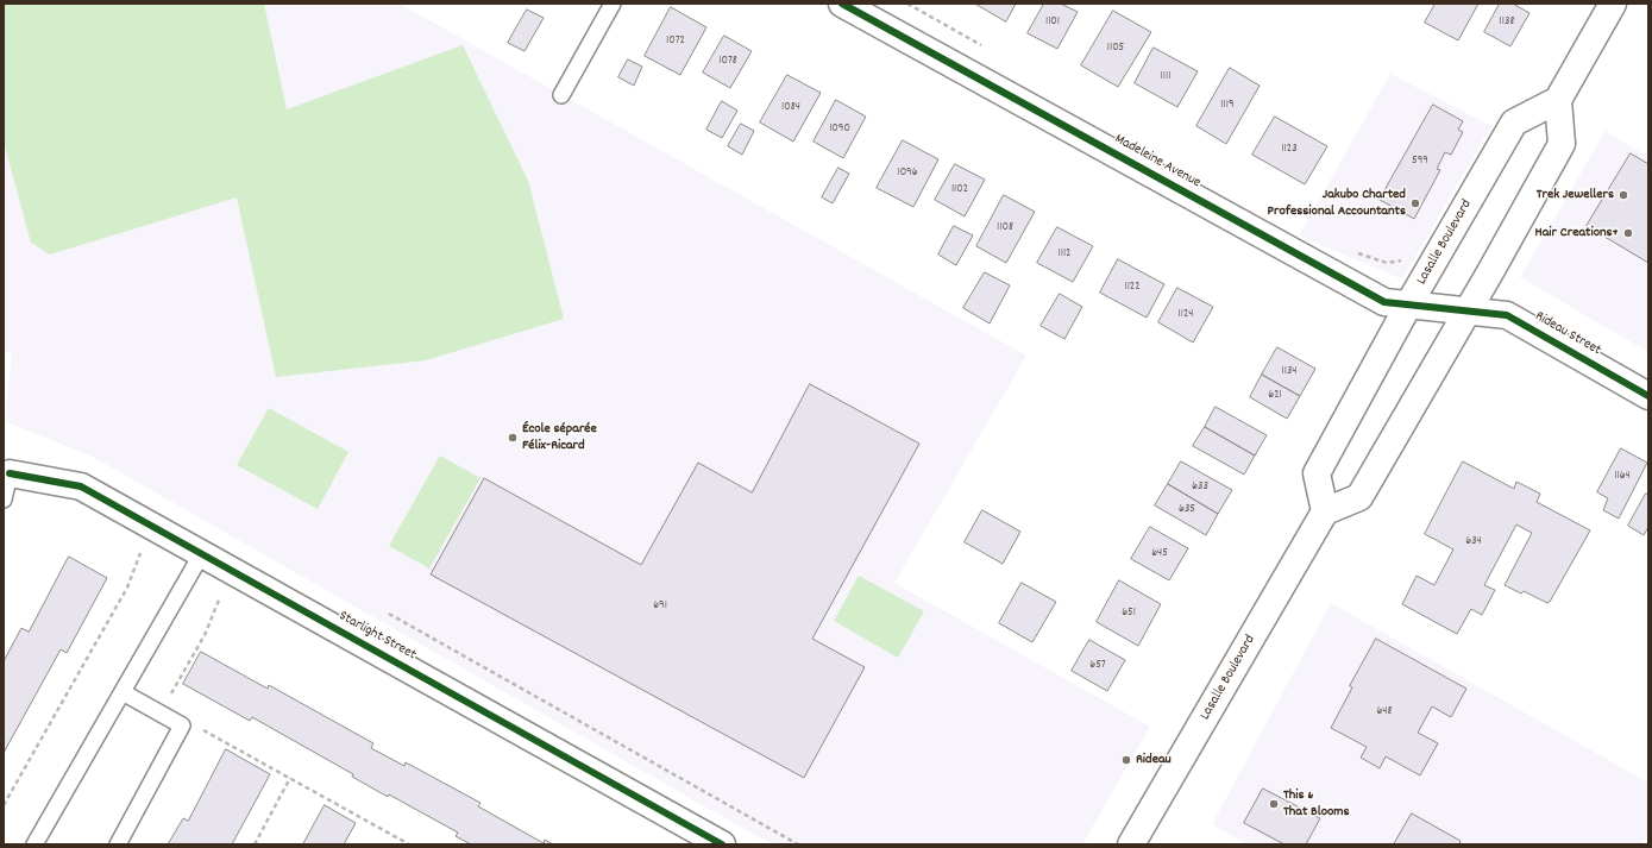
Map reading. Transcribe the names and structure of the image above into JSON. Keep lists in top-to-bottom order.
{
  "streets": {
    "street": [
      "Madeleine Avenue",
      "Lasalle Boulevard",
      "Rideau Street",
      "Starlight Street"
    ]
  },
  "crossings": [
    ["Madeleine Avenue", "Lasalle Boulevard"],
    ["Madeleine Avenue", "Rideau Street"]
  ],
  "places": [
    "Trek Jewellers",
    "Jakubo Charted Professional Accountants",
    "Hair Creations+",
    "École séparée Félix-Ricard",
    "Rideau",
    "This & That Blooms"
  ],
  "house_numbers": [
    "1101",
    "1138",
    "1072",
    "1105",
    "1078",
    "1111",
    "1119",
    "1084",
    "1090",
    "1123",
    "599",
    "1096",
    "1102",
    "1108",
    "1112",
    "1122",
    "1124",
    "1134",
    "621",
    "1164",
    "633",
    "635",
    "634",
    "645",
    "691",
    "651",
    "657",
    "648"
  ]
}
